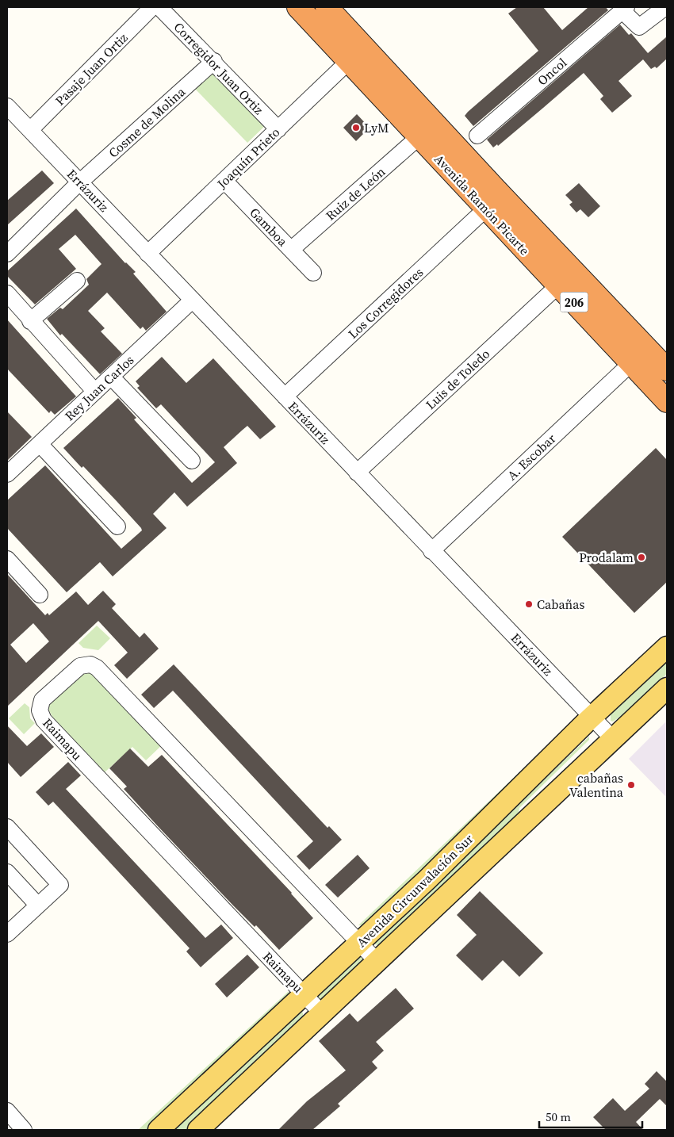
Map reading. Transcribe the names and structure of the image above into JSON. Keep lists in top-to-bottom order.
{
  "streets": {
    "highway": ["Avenida Ramón Picarte", "206"],
    "main road": ["Avenida Circunvalación Sur"],
    "street": [
      "Corregidor Juan Ortiz",
      "Pasaje Juan Ortiz",
      "Oncol",
      "Cosme de Molina",
      "Joaquín Prieto",
      "Errázuriz",
      "Ruiz de León",
      "Gamboa",
      "Los Corregidores",
      "Luis de Toledo",
      "Rey Juan Carlos",
      "A. Escobar",
      "Raimapu"
    ]
  },
  "crossings": [
    ["Corregidor Juan Ortiz", "Cosme de Molina"],
    ["Corregidor Juan Ortiz", "Joaquín Prieto"],
    ["Pasaje Juan Ortiz", "Errázuriz"],
    ["Cosme de Molina", "Errázuriz"],
    ["Joaquín Prieto", "Errázuriz"],
    ["Joaquín Prieto", "Avenida Ramón Picarte"],
    ["Joaquín Prieto", "Gamboa"],
    ["Errázuriz", "Los Corregidores"],
    ["Errázuriz", "Luis de Toledo"],
    ["Errázuriz", "Rey Juan Carlos"],
    ["Errázuriz", "A. Escobar"],
    ["Errázuriz", "Avenida Circunvalación Sur"],
    ["Ruiz de León", "Avenida Ramón Picarte"],
    ["Ruiz de León", "Gamboa"],
    ["Avenida Ramón Picarte", "Los Corregidores"],
    ["Avenida Ramón Picarte", "Luis de Toledo"],
    ["Avenida Ramón Picarte", "A. Escobar"],
    ["Raimapu", "Avenida Circunvalación Sur"]
  ],
  "places": [
    "LyM",
    "Prodalam",
    "Cabañas",
    "cabañas Valentina"
  ],
  "scale_bar": "50 m"
}
